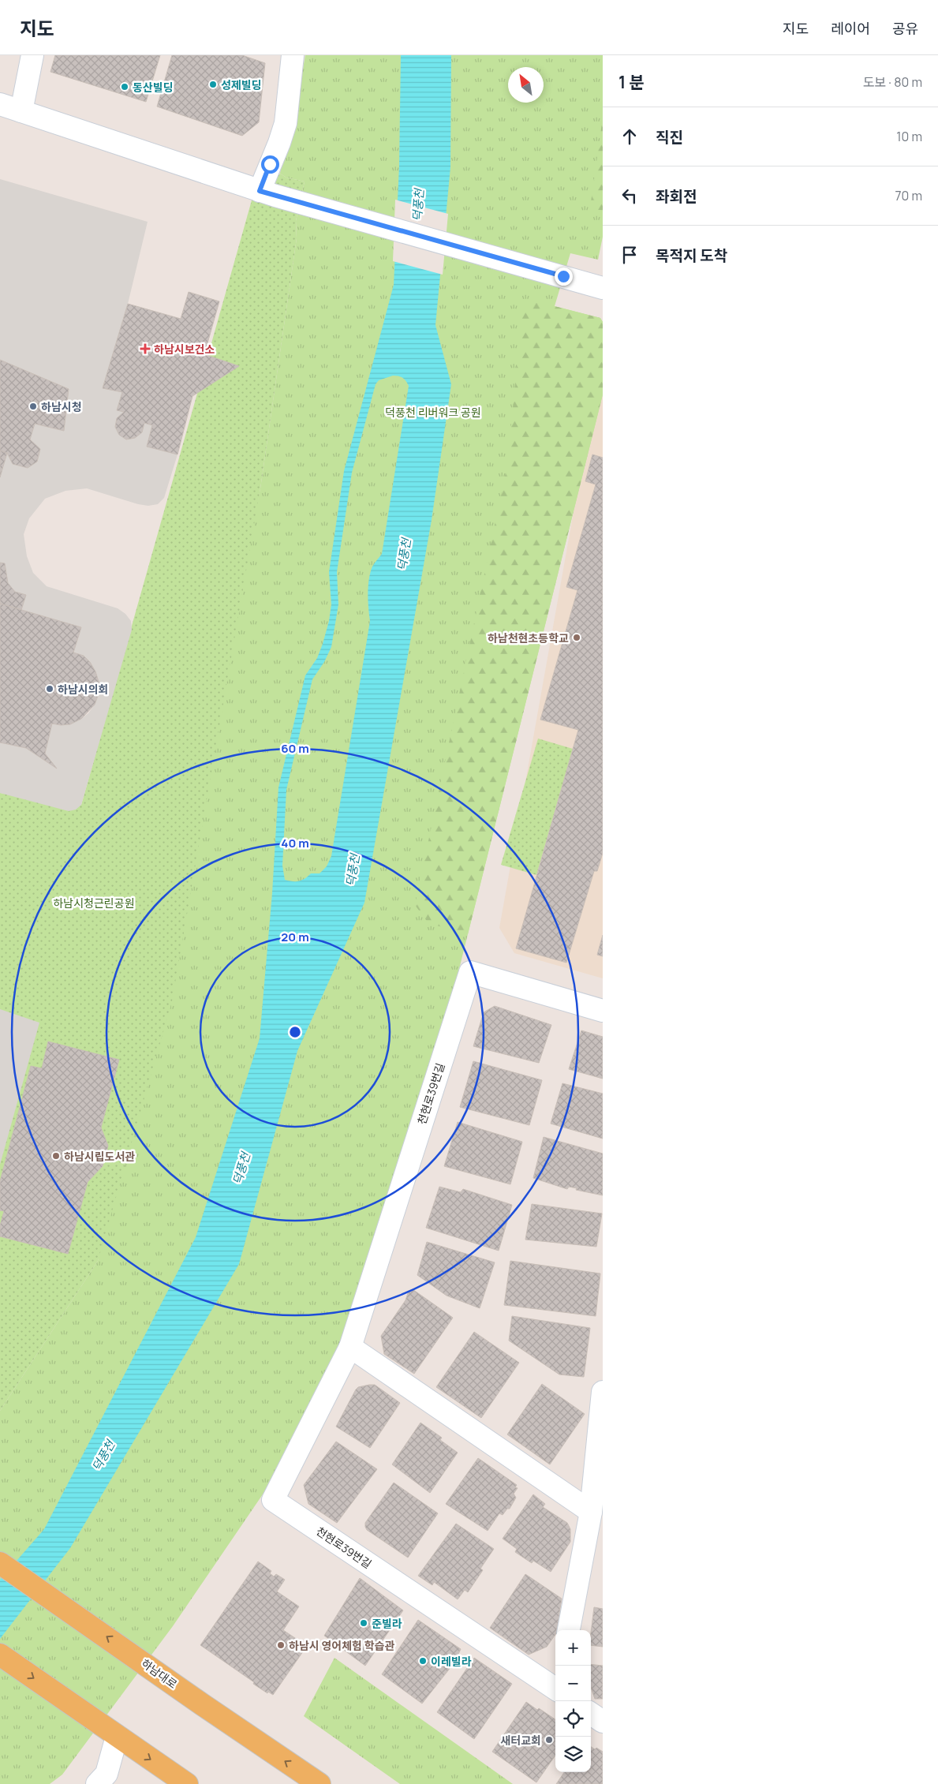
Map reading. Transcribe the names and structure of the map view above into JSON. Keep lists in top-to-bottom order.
{
  "streets": {
    "main road": ["하남대로"],
    "street": ["천현로39번길"]
  },
  "water": ["덕풍천"],
  "parks": ["덕풍천 리버워크 공원", "하남시청근린공원"],
  "places": {
    "other": [
      "성제빌딩",
      "동산빌딩",
      "하남시청",
      "하남천현초등학교",
      "하남시의회",
      "하남시립도서관",
      "준빌라",
      "하남시 영어체험 학습관",
      "이레빌라",
      "새터교회"
    ],
    "health": ["하남시보건소"]
  },
  "north": "top left",
  "page": {
    "header": "지도",
    "nav": ["지도", "레이어", "공유"],
    "heading": ["1 분", "도보 · 80 m"],
    "list": [
      ["직진", "10 m"],
      ["좌회전", "70 m"],
      "목적지 도착"
    ],
    "map_buttons": ["+", "−"]
  },
  "rings": ["60 m", "40 m", "20 m"]
}
